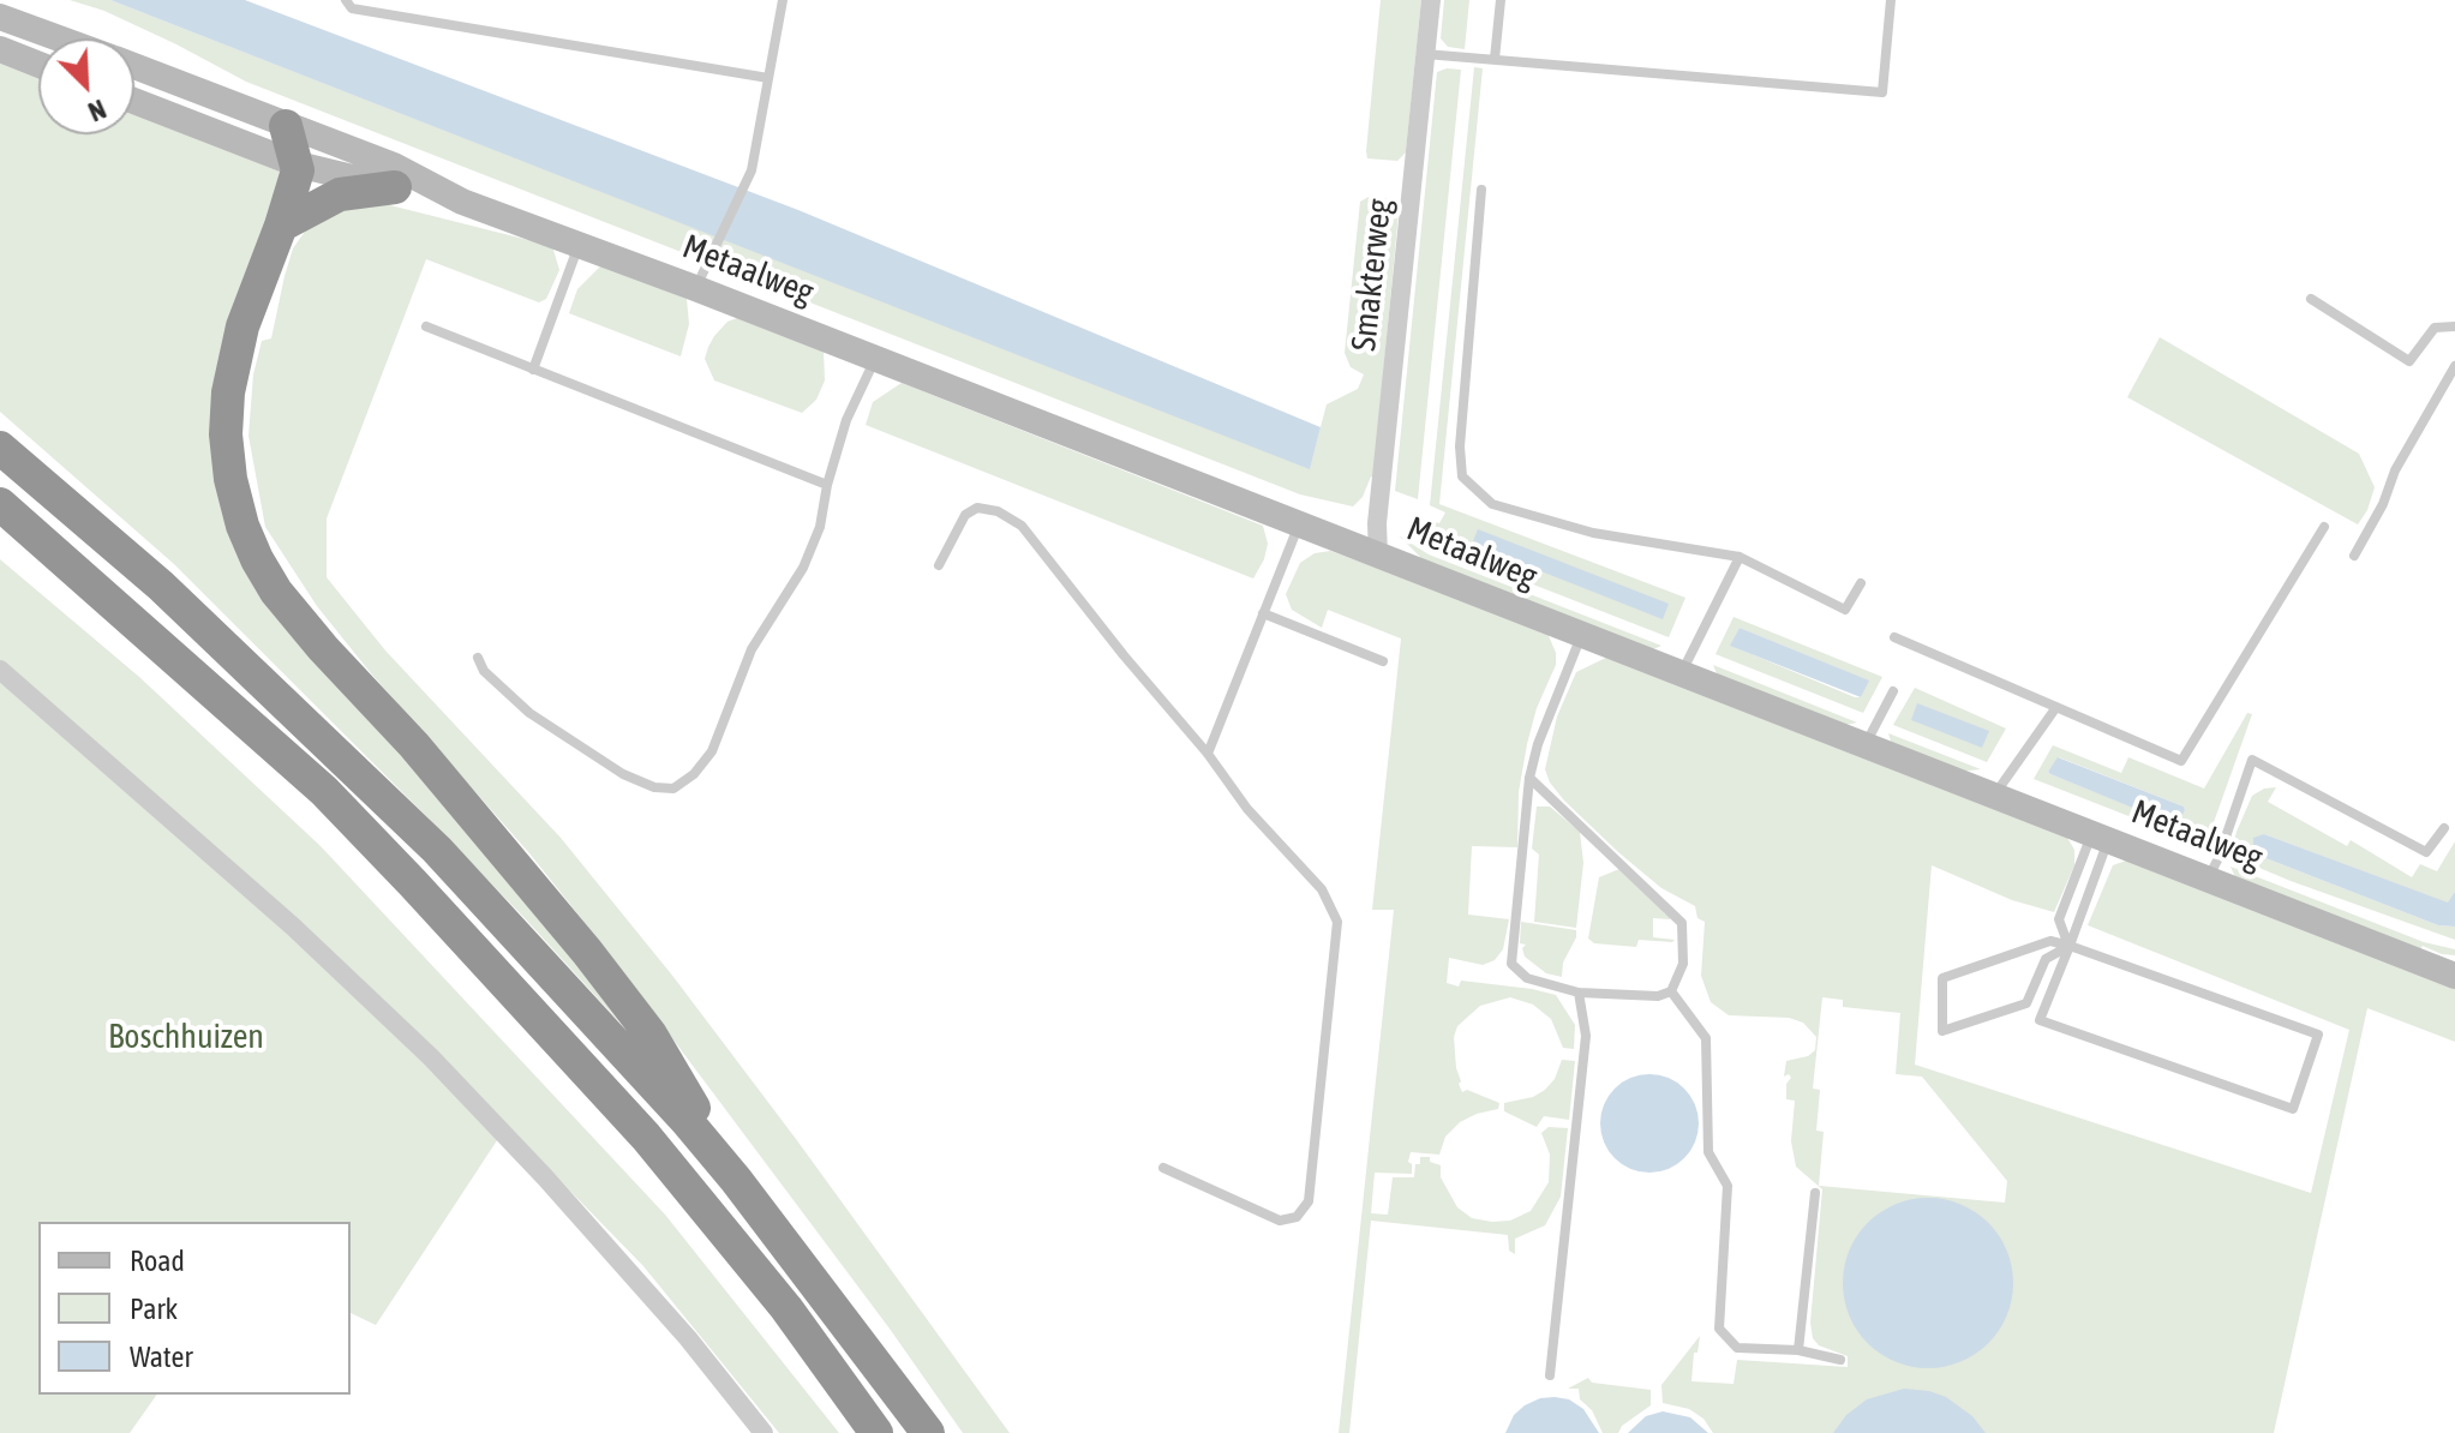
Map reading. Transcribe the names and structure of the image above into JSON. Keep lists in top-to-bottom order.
{
  "streets": {
    "street": ["Metaalweg", "Smakterweg"]
  },
  "crossings": [
    ["Metaalweg", "Smakterweg"]
  ],
  "parks": ["Boschhuizen"],
  "legend": ["Road", "Park", "Water"],
  "north": "bottom right"
}
